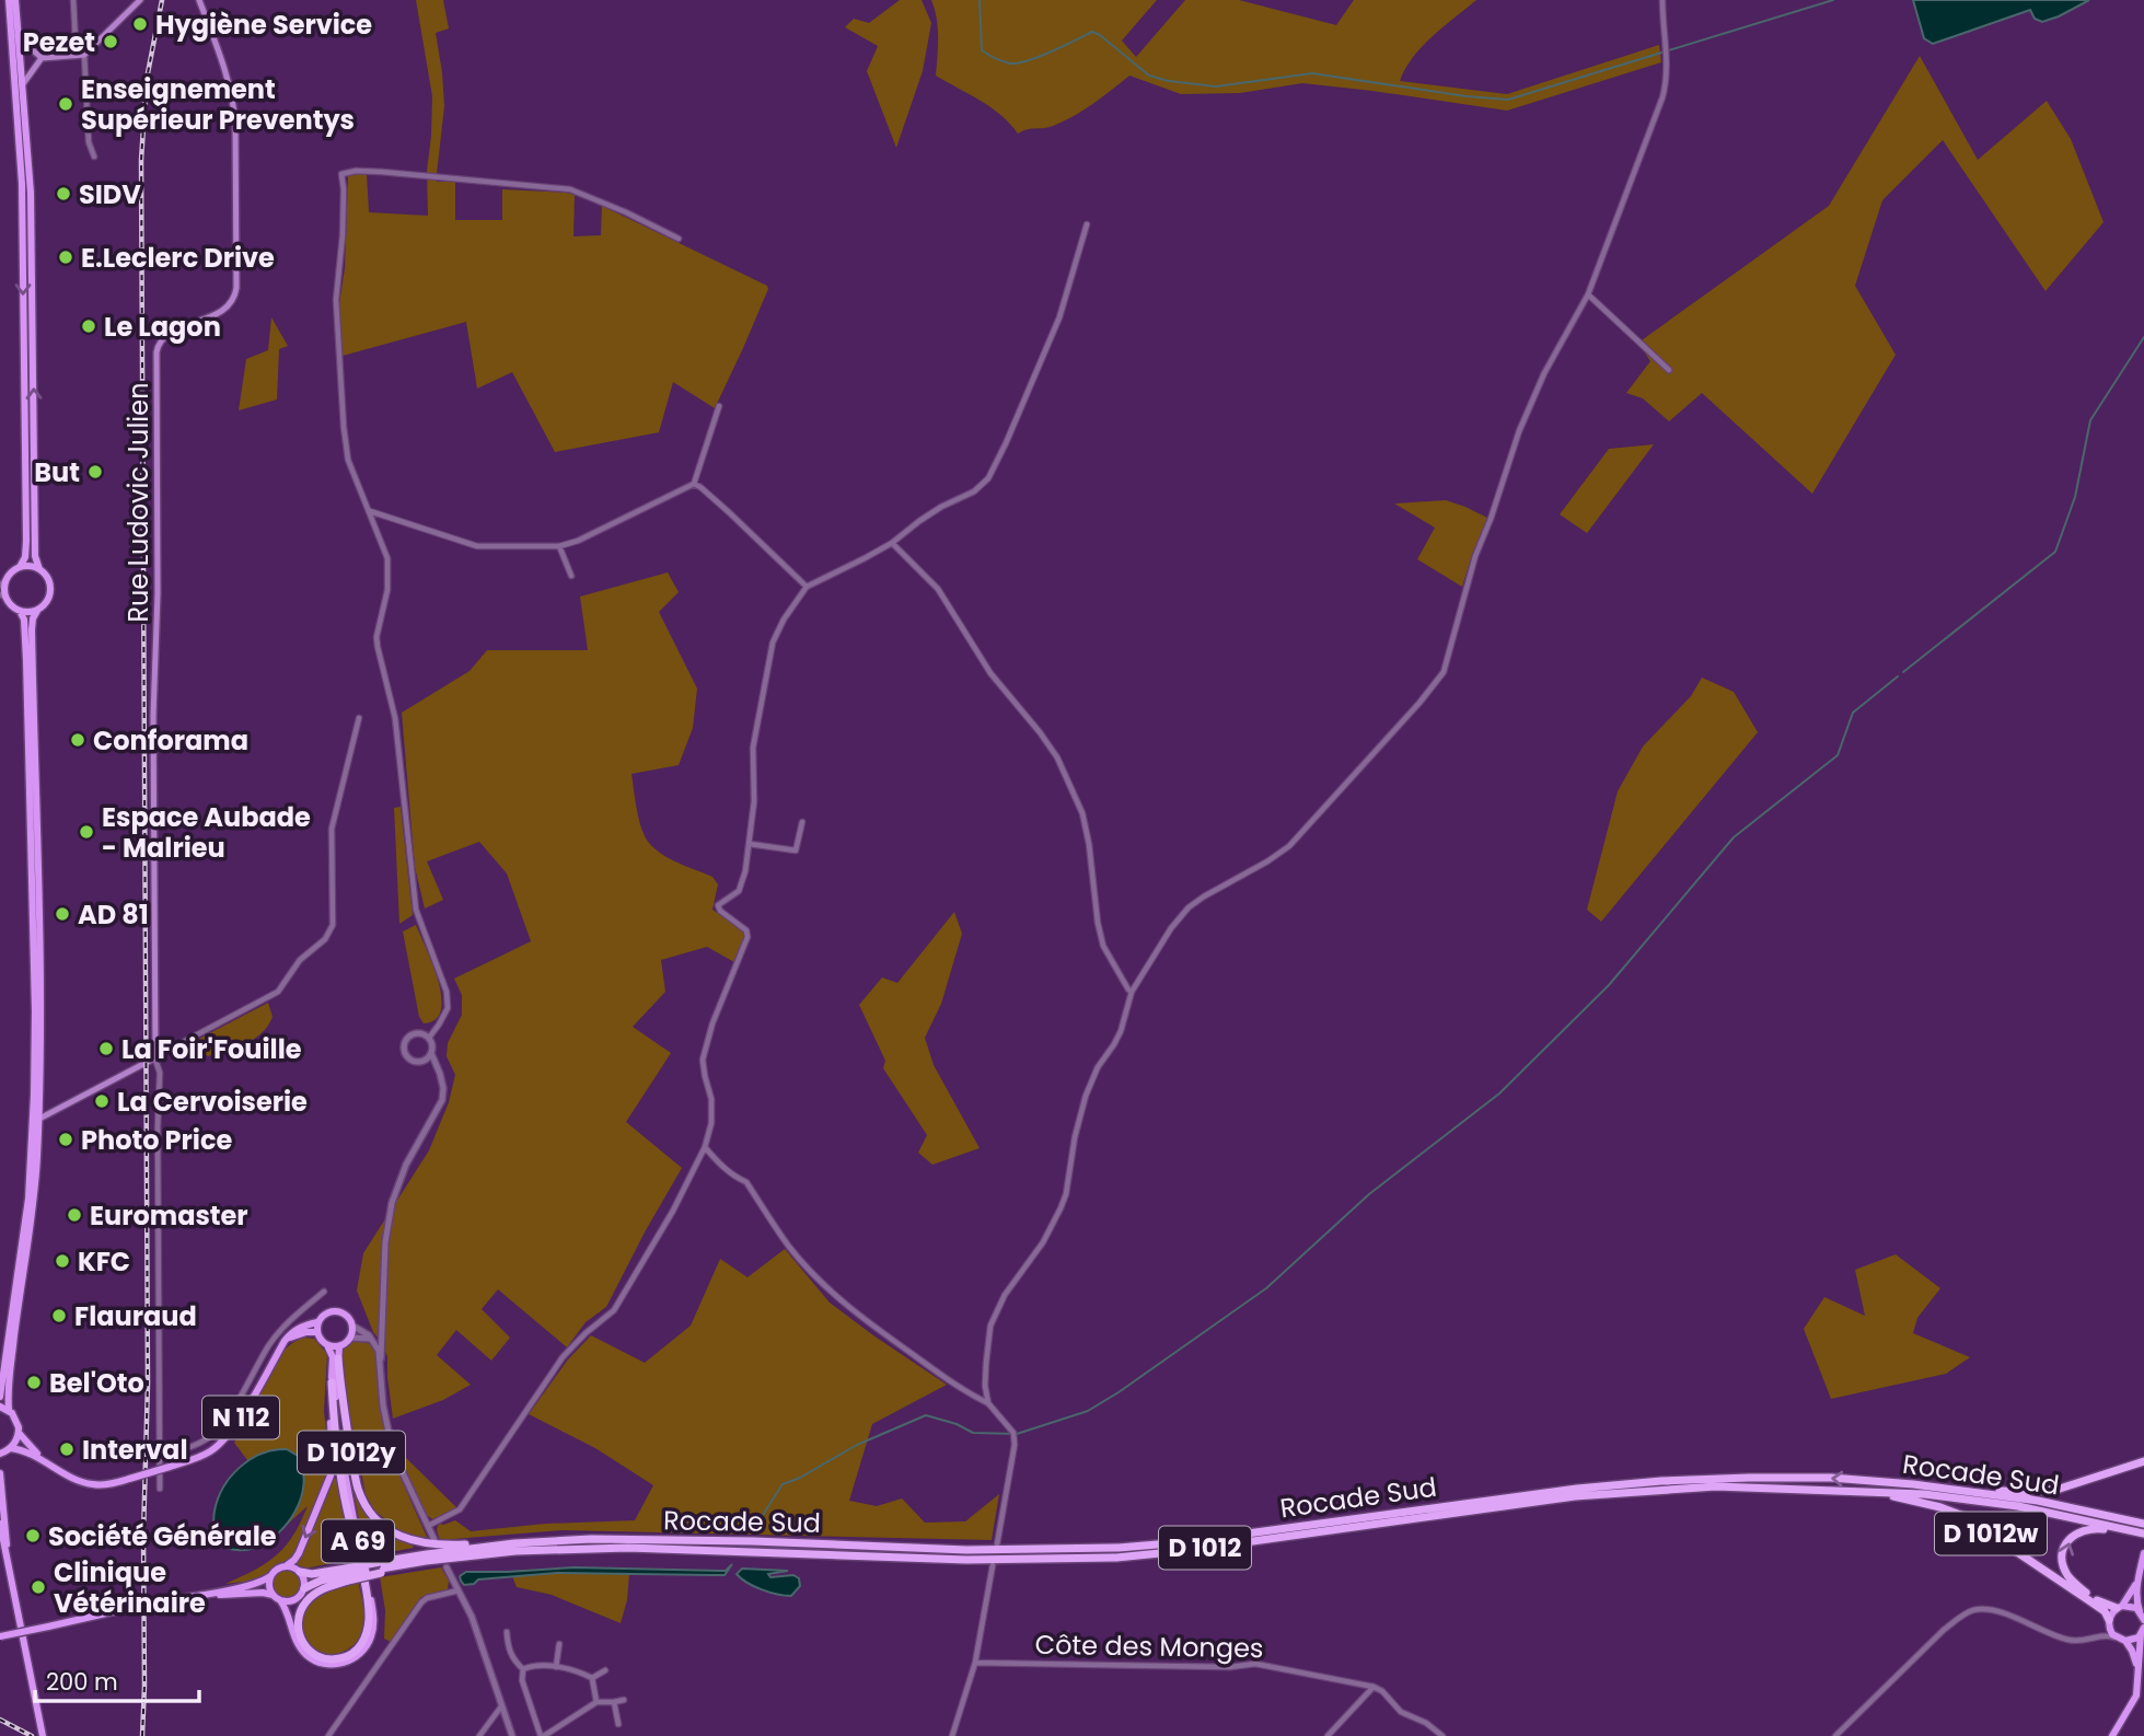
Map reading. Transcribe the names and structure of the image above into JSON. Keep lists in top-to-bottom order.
{
  "streets": {
    "highway": [
      "D 1012y",
      "Rocade Sud",
      "D 1012w",
      "A 69",
      "D 1012"
    ],
    "main road": ["Rue Ludovic Julien", "N 112"],
    "street": ["Côte des Monges"]
  },
  "crossings": [
    ["D 1012y", "Rocade Sud"],
    ["D 1012y", "A 69"],
    ["Rocade Sud", "D 1012w"],
    ["Rocade Sud", "A 69"]
  ],
  "places": [
    "Hygiène Service",
    "Pezet",
    "Enseignement Supérieur Preventys",
    "SIDV",
    "E.Leclerc Drive",
    "Le Lagon",
    "But",
    "Conforama",
    "Espace Aubade - Malrieu",
    "AD 81",
    "La Foir'Fouille",
    "La Cervoiserie",
    "Photo Price",
    "Euromaster",
    "KFC",
    "Flauraud",
    "Bel'Oto",
    "Interval",
    "Société Générale",
    "Clinique Vétérinaire"
  ],
  "scale_bar": "200 m"
}
